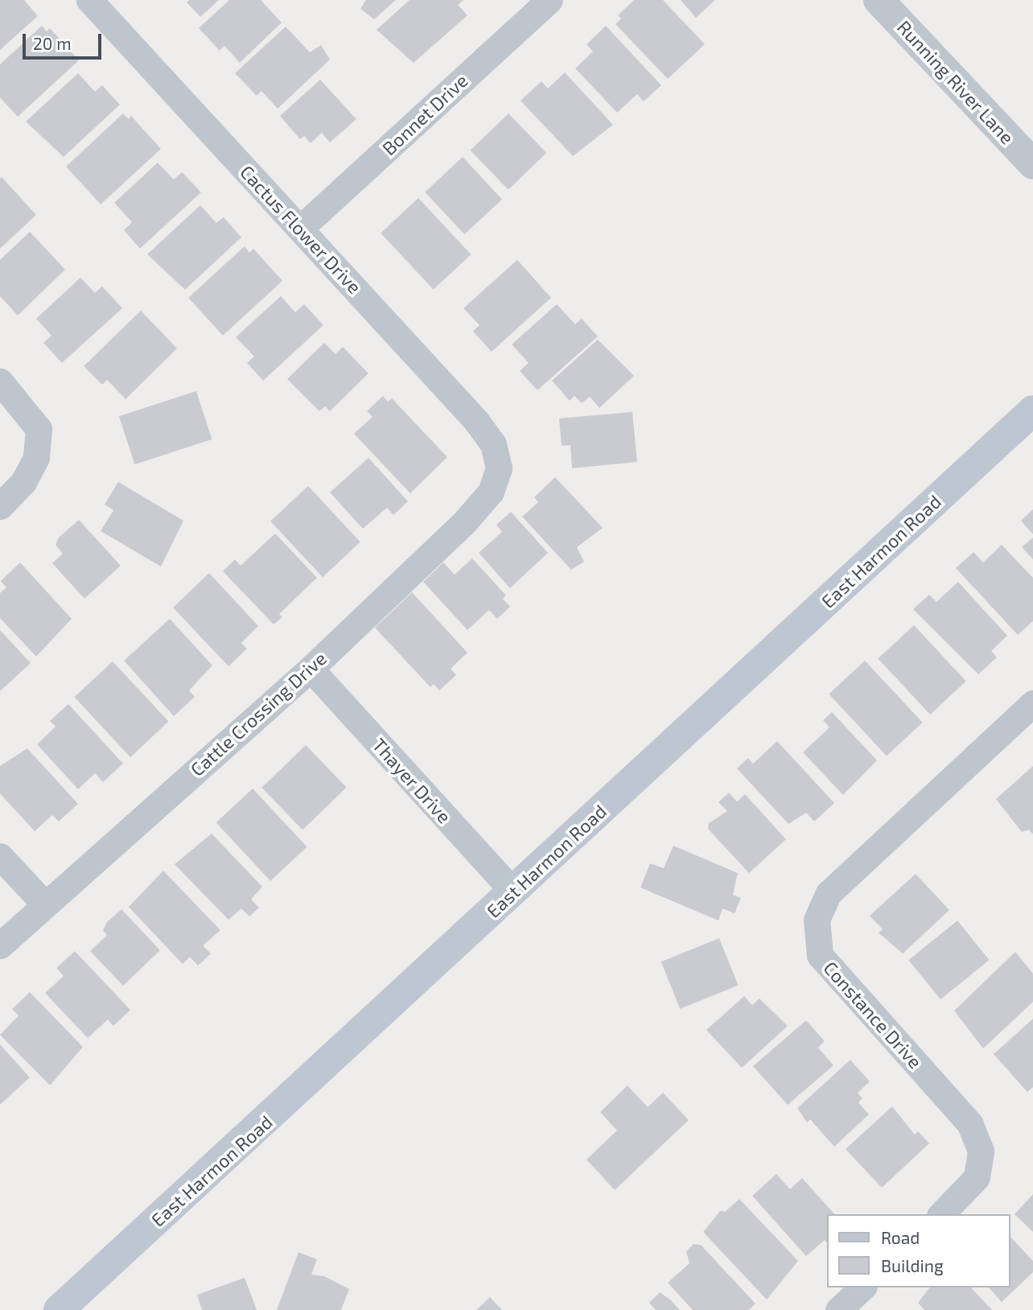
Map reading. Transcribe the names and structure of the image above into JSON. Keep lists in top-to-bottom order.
{
  "streets": {
    "main road": ["East Harmon Road"],
    "street": [
      "Running River Lane",
      "Bonnet Drive",
      "Cactus Flower Drive",
      "Cattle Crossing Drive",
      "Thayer Drive",
      "Constance Drive"
    ]
  },
  "crossings": [
    ["Bonnet Drive", "Cactus Flower Drive"],
    ["Cactus Flower Drive", "Cattle Crossing Drive"],
    ["East Harmon Road", "Thayer Drive"],
    ["Cattle Crossing Drive", "Thayer Drive"]
  ],
  "legend": ["Road", "Building"],
  "scale_bar": "20 m"
}
